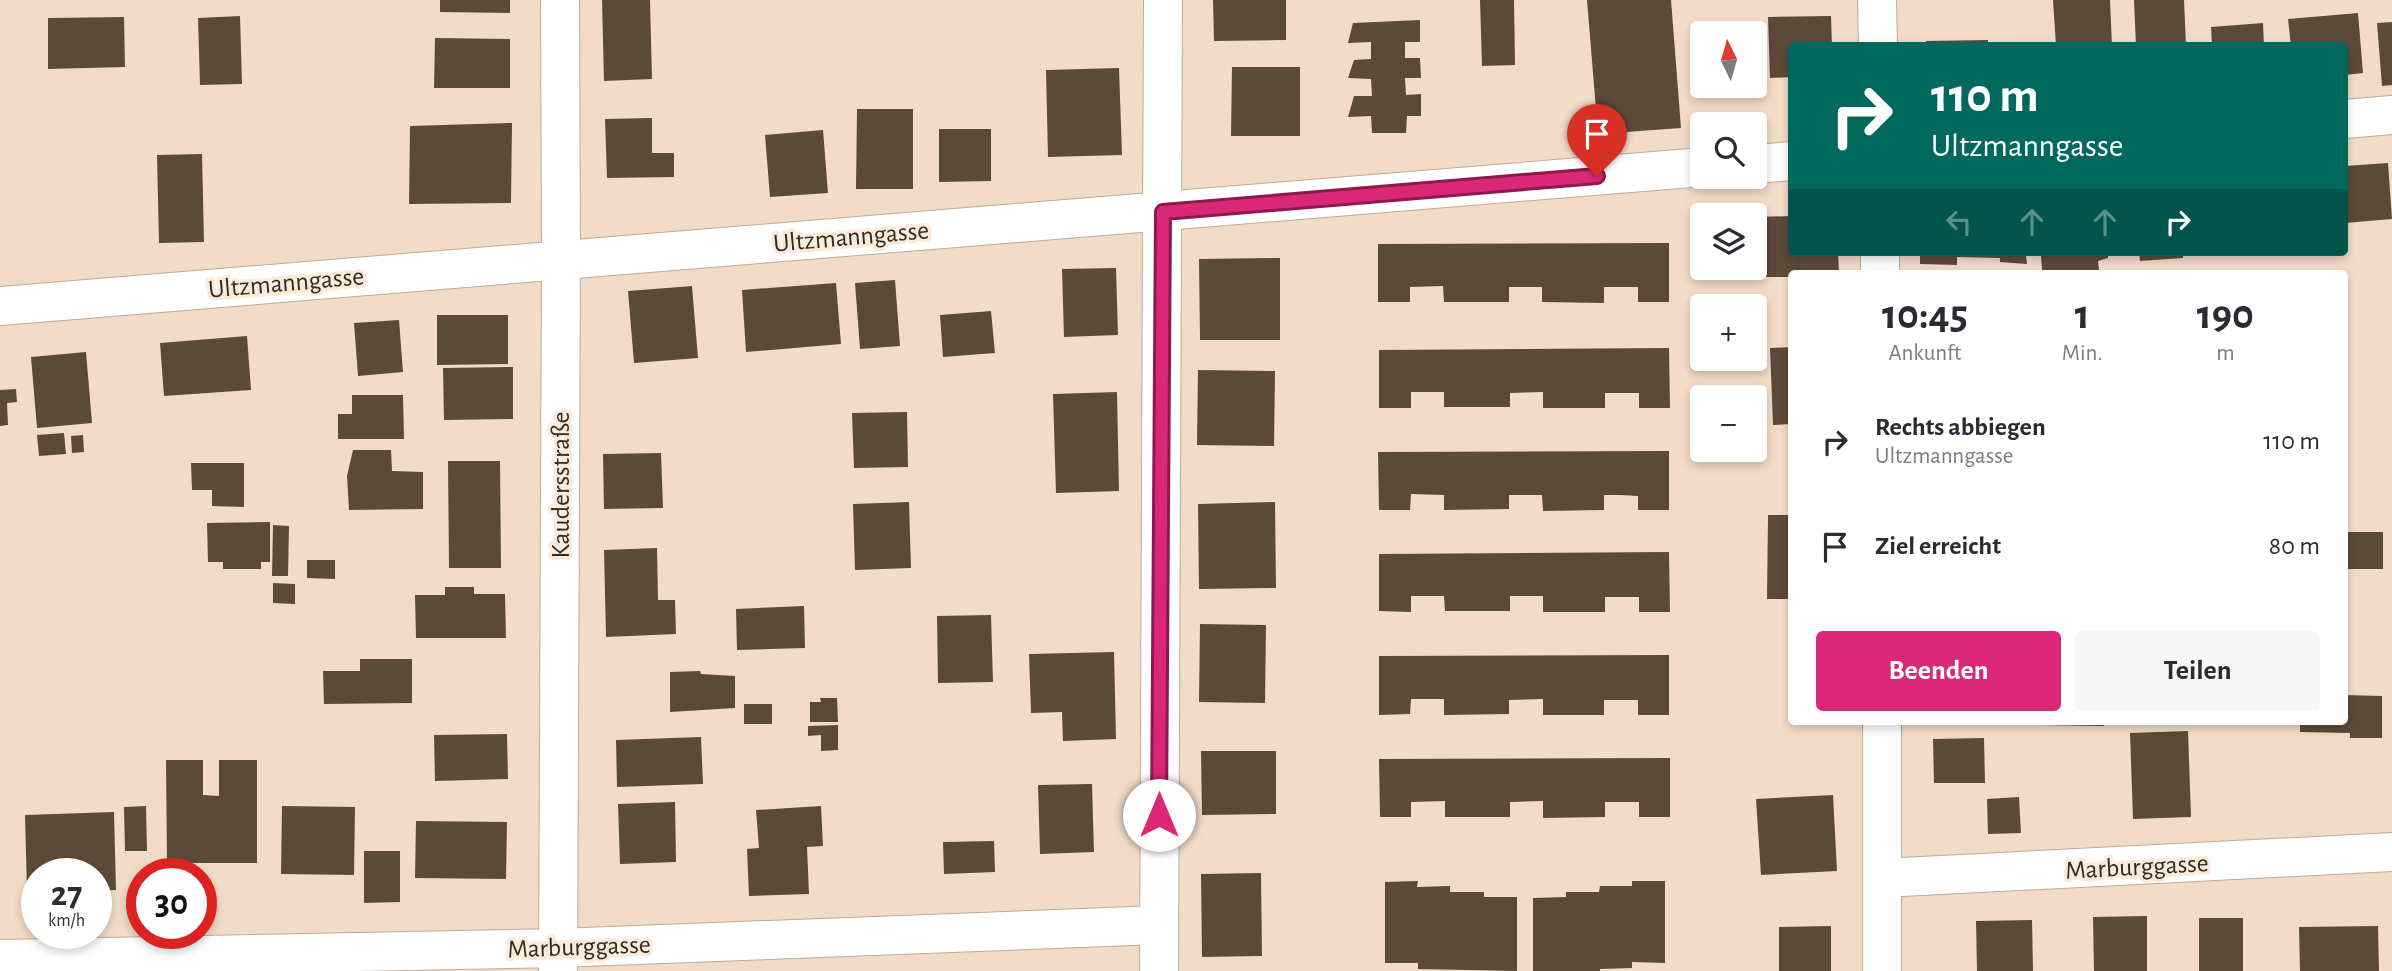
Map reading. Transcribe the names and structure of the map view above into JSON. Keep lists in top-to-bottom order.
{
  "streets": {
    "street": ["Ultzmanngasse", "Kaudersstraße", "Marburggasse"]
  },
  "crossings": [
    ["Ultzmanngasse", "Kaudersstraße"],
    ["Kaudersstraße", "Marburggasse"]
  ],
  "north": "top",
  "page": {
    "map_buttons": ["+", "−"],
    "turn": ["110 m", "Ultzmanngasse"],
    "eta": [
      "10:45",
      "Ankunft",
      "1",
      "Min.",
      "190",
      "m"
    ],
    "list": [
      {
        "name": "Rechts abbiegen",
        "note": "Ultzmanngasse",
        "value": "110 m"
      },
      {
        "name": "Ziel erreicht",
        "value": "80 m"
      }
    ],
    "buttons": ["Beenden", "Teilen"],
    "speed": "27 km/h",
    "limit": "30"
  }
}
